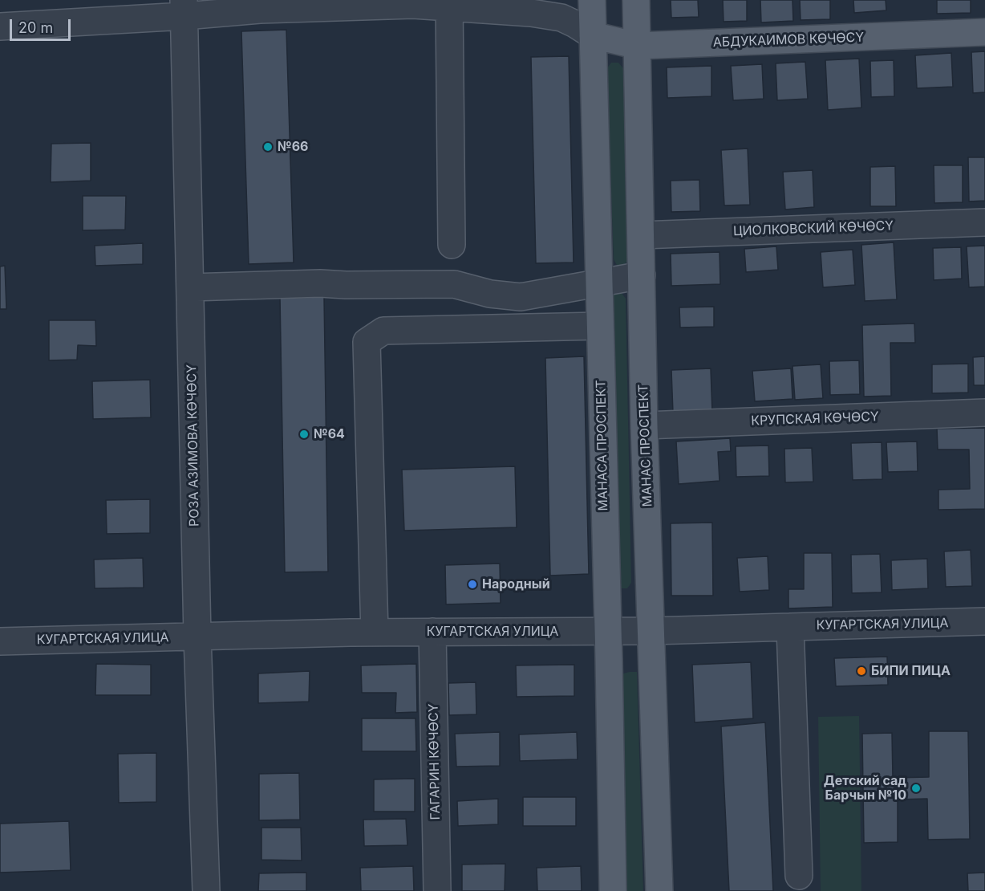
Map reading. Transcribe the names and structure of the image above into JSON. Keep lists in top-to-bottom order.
{
  "streets": {
    "main road": ["АБДУКАИМОВ КӨЧӨСҮ", "МАНАСА ПРОСПЕКТ", "МАНАС ПРОСПЕКТ"],
    "street": [
      "ЦИОЛКОВСКИЙ КӨЧӨСҮ",
      "КРУПСКАЯ КӨЧӨСҮ",
      "РОЗА АЗИМОВА КӨЧӨСҮ",
      "КУГАРТСКАЯ УЛИЦА",
      "ГАГАРИН КӨЧӨСҮ"
    ]
  },
  "crossings": [
    ["АБДУКАИМОВ КӨЧӨСҮ", "МАНАСА ПРОСПЕКТ"],
    ["АБДУКАИМОВ КӨЧӨСҮ", "МАНАС ПРОСПЕКТ"],
    ["ЦИОЛКОВСКИЙ КӨЧӨСҮ", "МАНАС ПРОСПЕКТ"],
    ["КРУПСКАЯ КӨЧӨСҮ", "МАНАС ПРОСПЕКТ"],
    ["РОЗА АЗИМОВА КӨЧӨСҮ", "КУГАРТСКАЯ УЛИЦА"],
    ["МАНАСА ПРОСПЕКТ", "КУГАРТСКАЯ УЛИЦА"],
    ["МАНАС ПРОСПЕКТ", "КУГАРТСКАЯ УЛИЦА"],
    ["КУГАРТСКАЯ УЛИЦА", "ГАГАРИН КӨЧӨСҮ"]
  ],
  "places": [
    "№66",
    "№64",
    "Народный",
    "БИПИ ПИЦА",
    "Детский сад Барчын №10"
  ],
  "scale_bar": "20 m"
}
